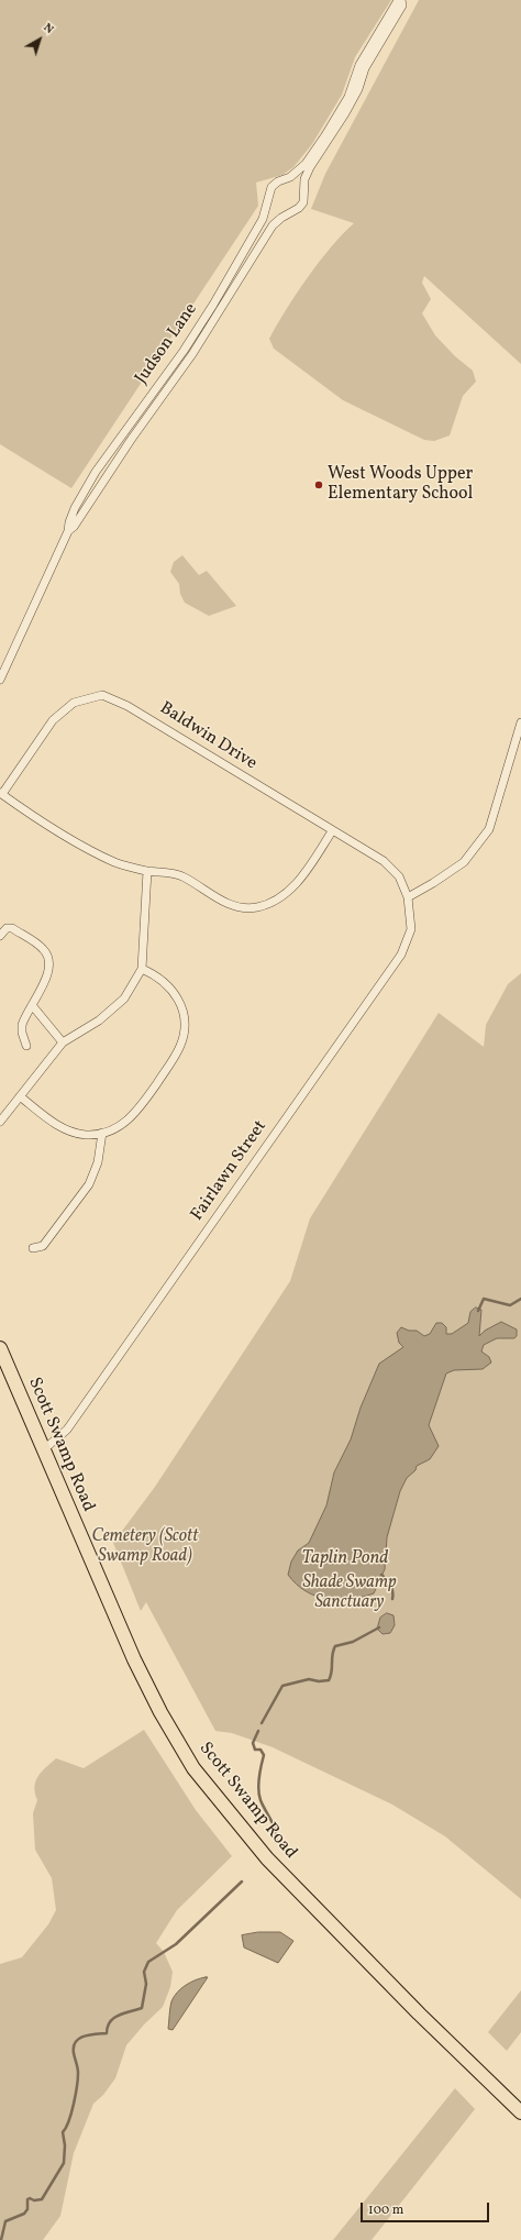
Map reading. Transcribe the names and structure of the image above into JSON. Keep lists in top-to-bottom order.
{
  "streets": {
    "highway": ["Scott Swamp Road"],
    "street": ["Judson Lane", "Baldwin Drive", "Fairlawn Street"]
  },
  "crossings": [
    ["Baldwin Drive", "Fairlawn Street"],
    ["Fairlawn Street", "Scott Swamp Road"]
  ],
  "water": ["Taplin Pond"],
  "parks": ["Cemetery (Scott Swamp Road)", "Shade Swamp Sanctuary"],
  "places": ["West Woods Upper Elementary School"],
  "scale_bar": "100 m",
  "north": "top right"
}
